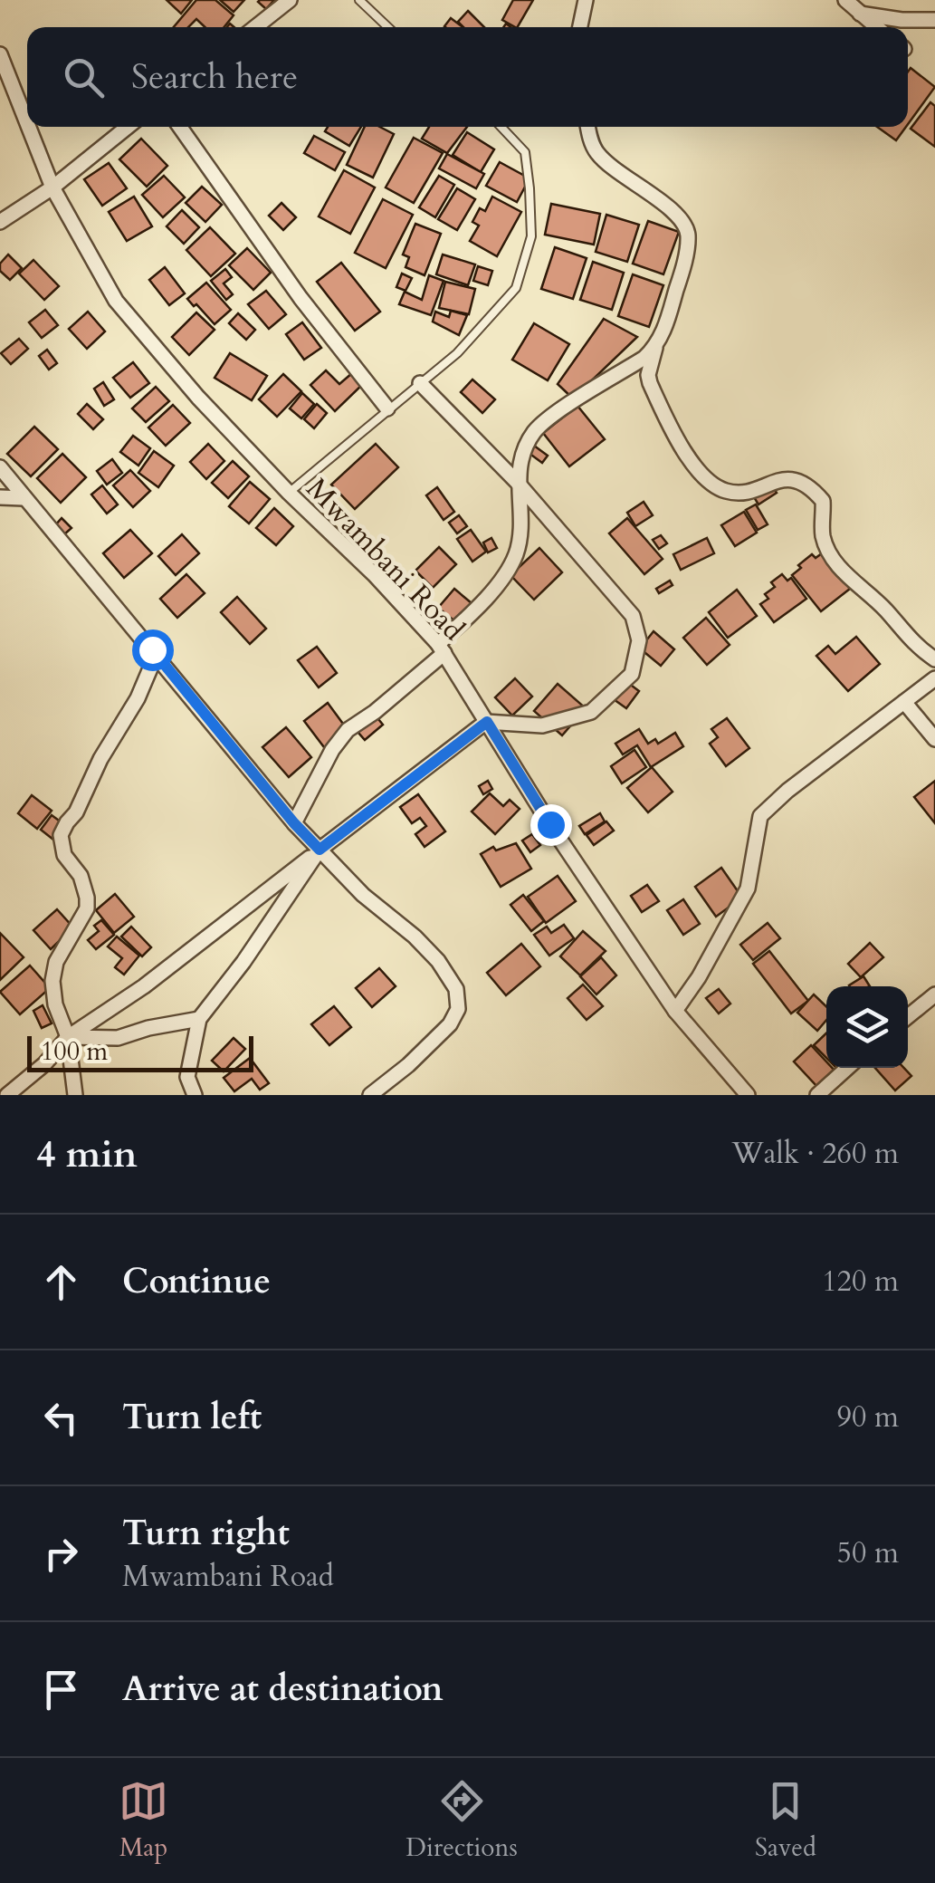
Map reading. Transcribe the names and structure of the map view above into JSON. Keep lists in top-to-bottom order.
{
  "streets": {
    "street": ["Mwambani Road"]
  },
  "scale_bar": "100 m",
  "page": {
    "search": "Search here",
    "scale": "100 m",
    "heading": ["4 min", "Walk · 260 m"],
    "list": [
      ["Continue", "120 m"],
      ["Turn left", "90 m"],
      ["Turn right", "Mwambani Road", "50 m"],
      "Arrive at destination"
    ],
    "nav": ["Map", "Directions", "Saved"]
  }
}
